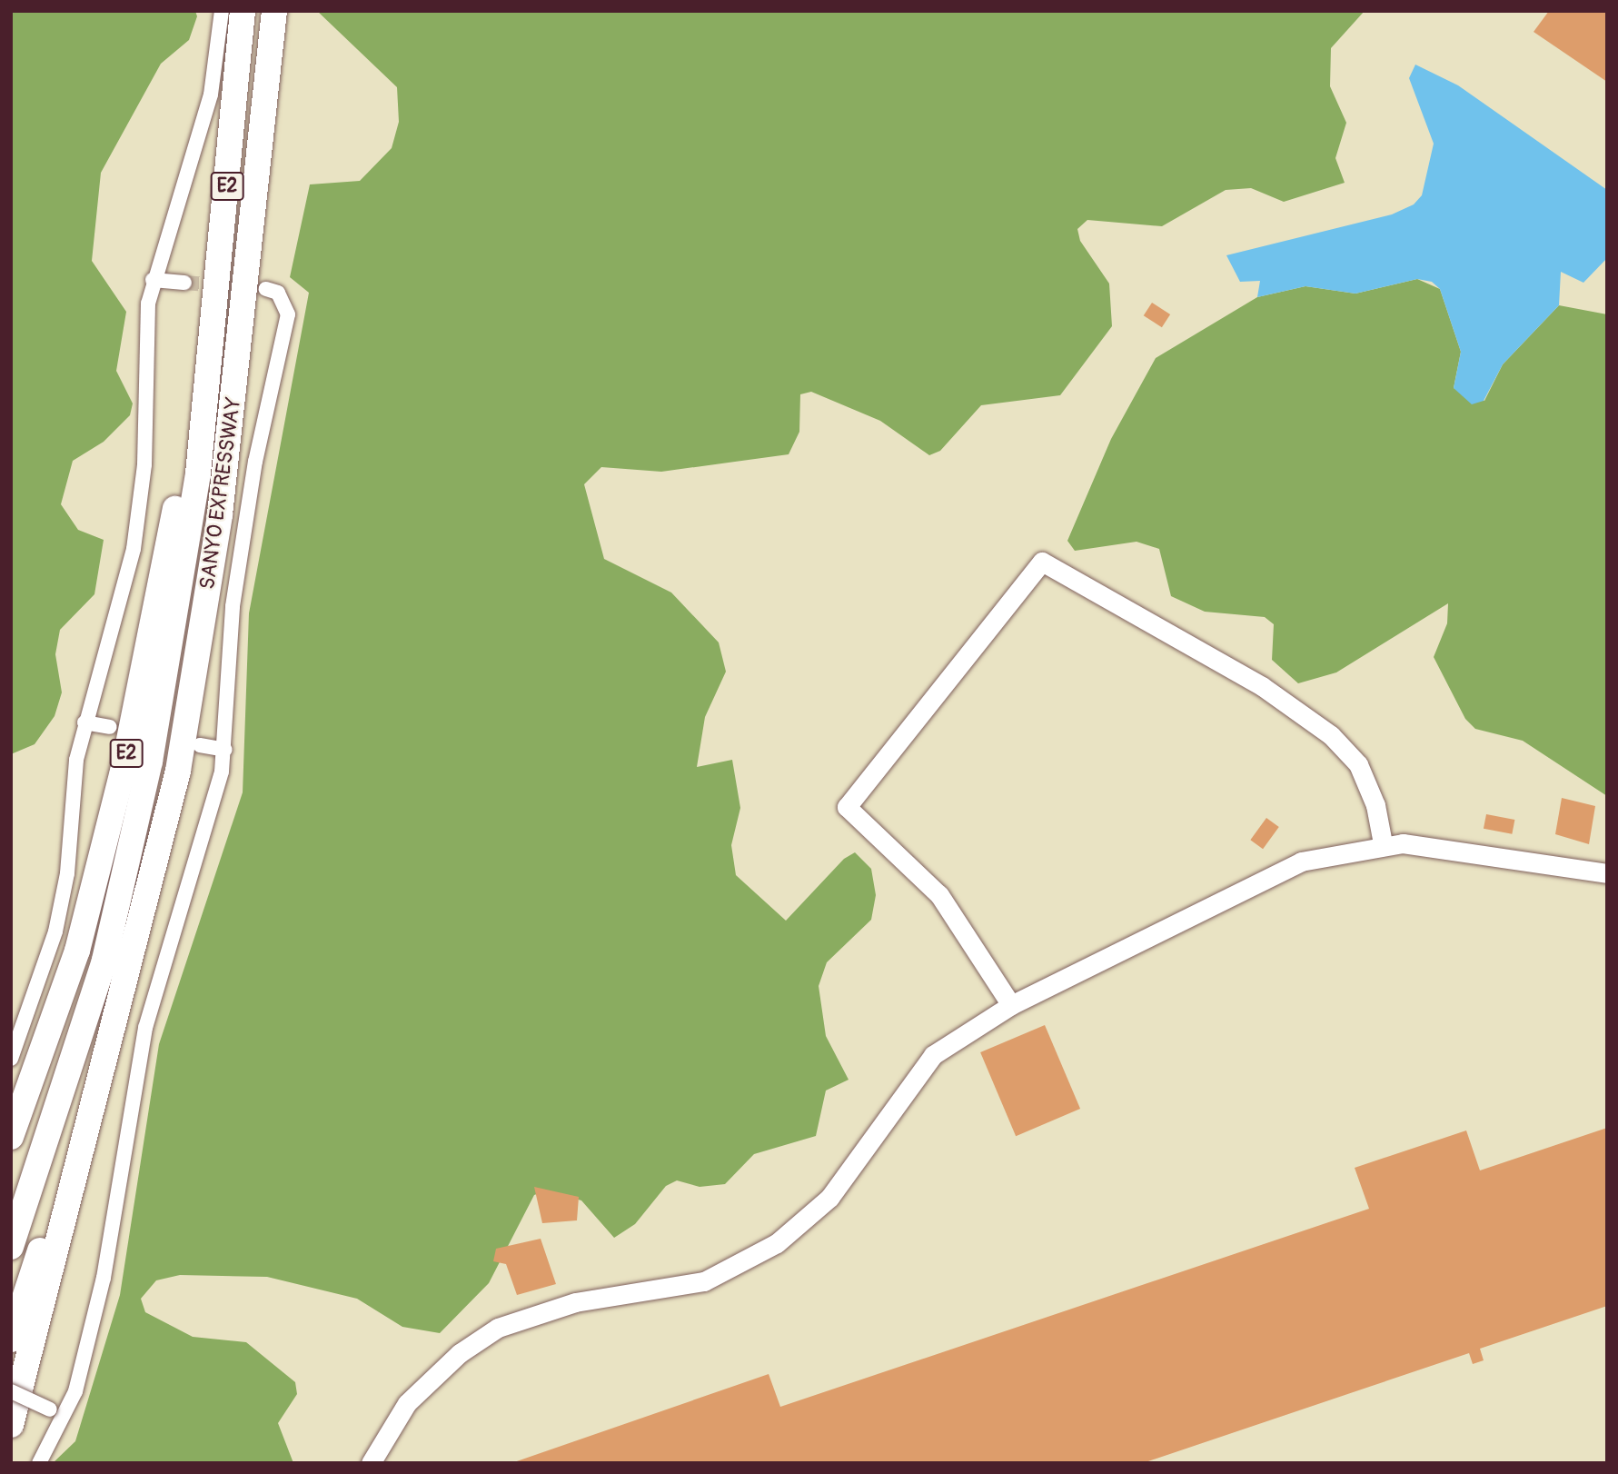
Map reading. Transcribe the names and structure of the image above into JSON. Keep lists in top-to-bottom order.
{
  "streets": {
    "highway": ["E2", "SANYO EXPRESSWAY"]
  }
}
